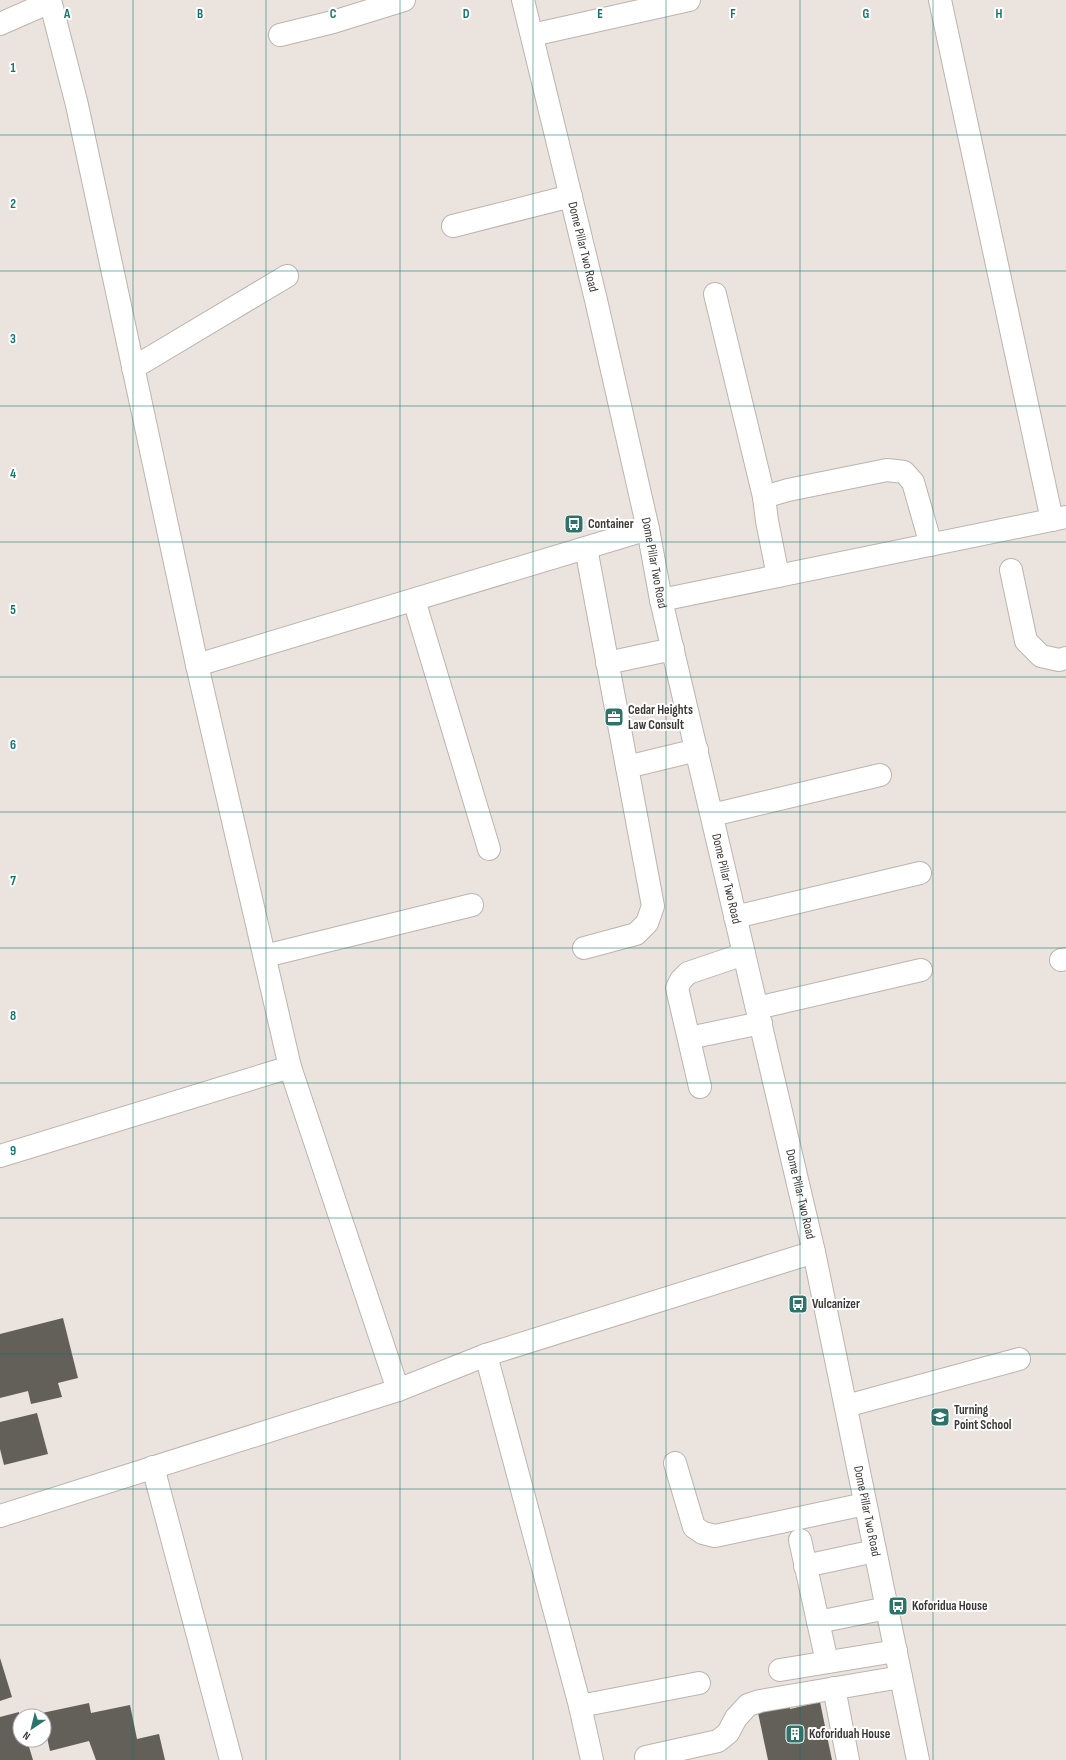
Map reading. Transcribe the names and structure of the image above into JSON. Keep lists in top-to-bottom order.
{
  "streets": {
    "street": ["Dome Pillar Two Road"]
  },
  "places": {
    "bus stop": ["Container", "Vulcanizer", "Koforidua House"],
    "office": ["Cedar Heights Law Consult"],
    "school or university": ["Turning Point School"],
    "building": ["Koforiduah House"]
  },
  "north": "bottom left",
  "grid": {
    "columns": [
      "A",
      "B",
      "C",
      "D",
      "E",
      "F",
      "G",
      "H"
    ],
    "rows": [
      "1",
      "2",
      "3",
      "4",
      "5",
      "6",
      "7",
      "8",
      "9"
    ]
  }
}
